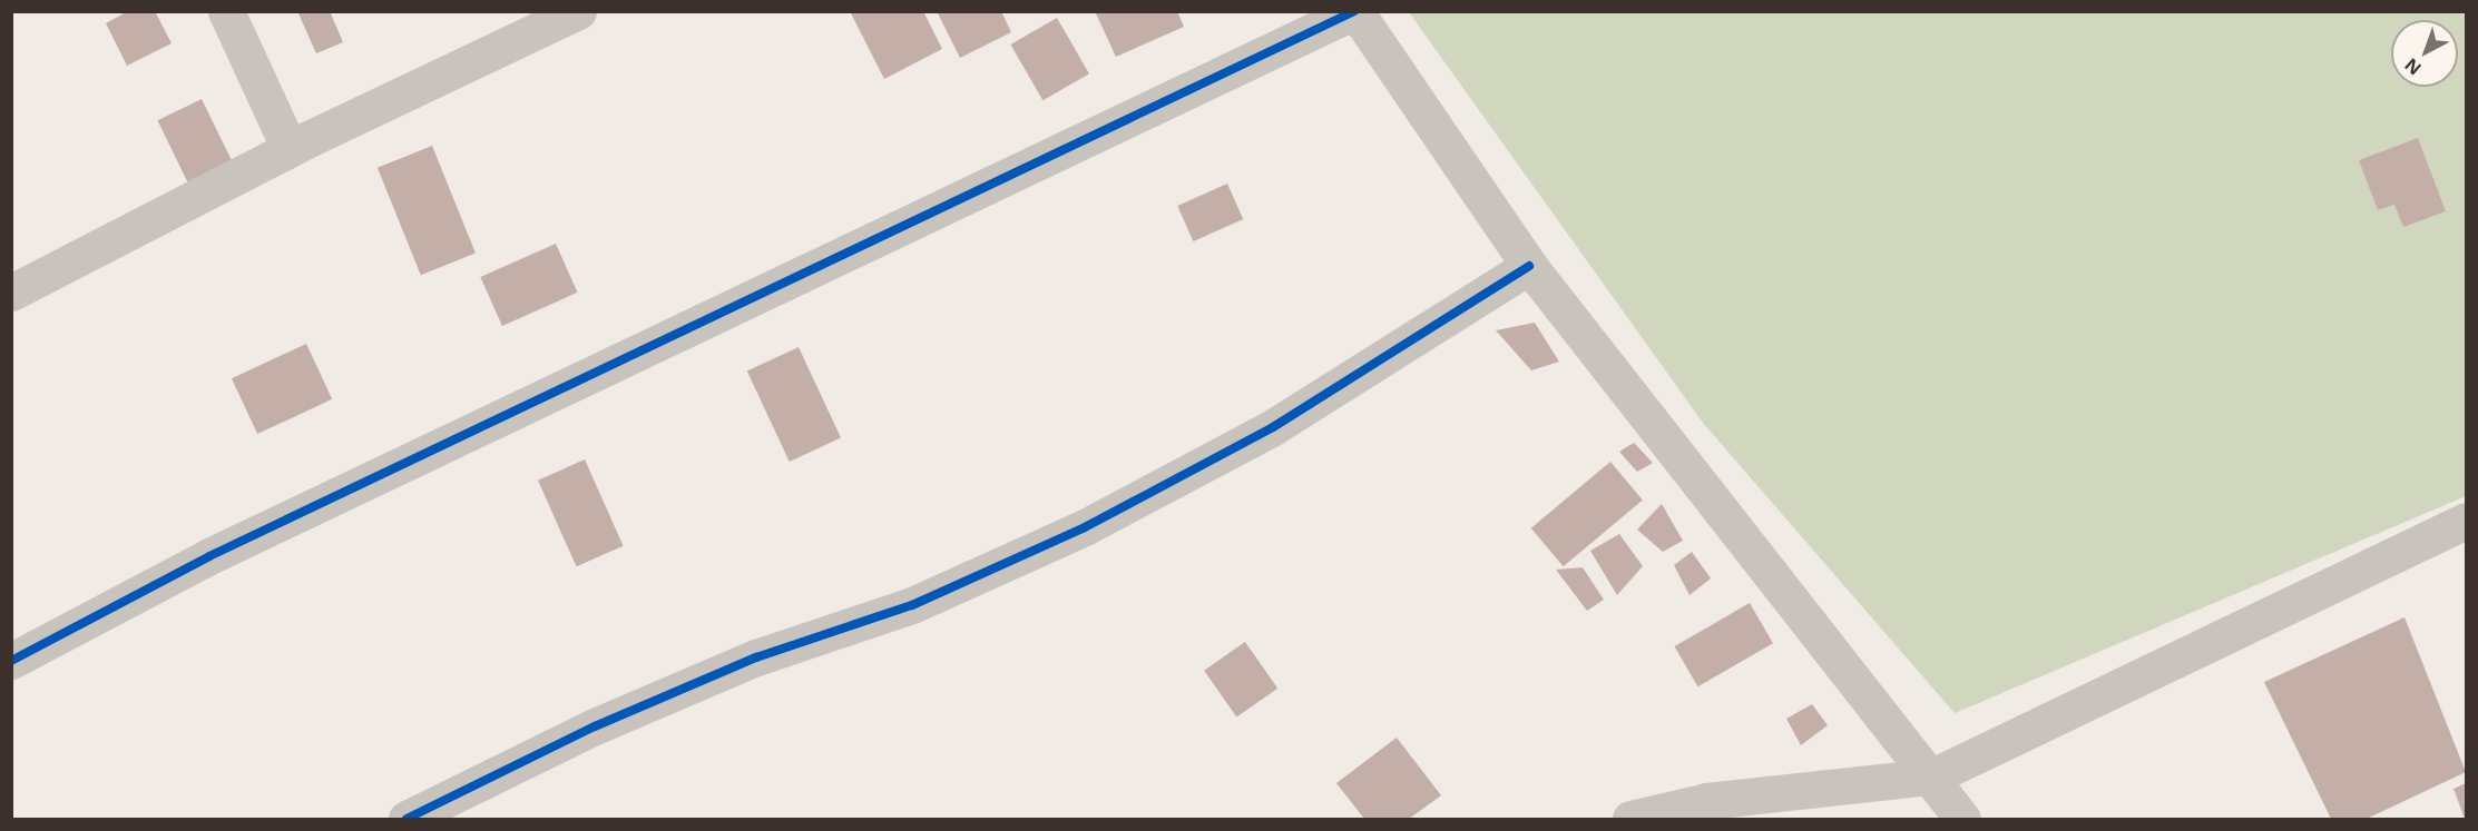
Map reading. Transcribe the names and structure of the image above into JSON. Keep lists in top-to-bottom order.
{
  "north": "bottom left"
}
